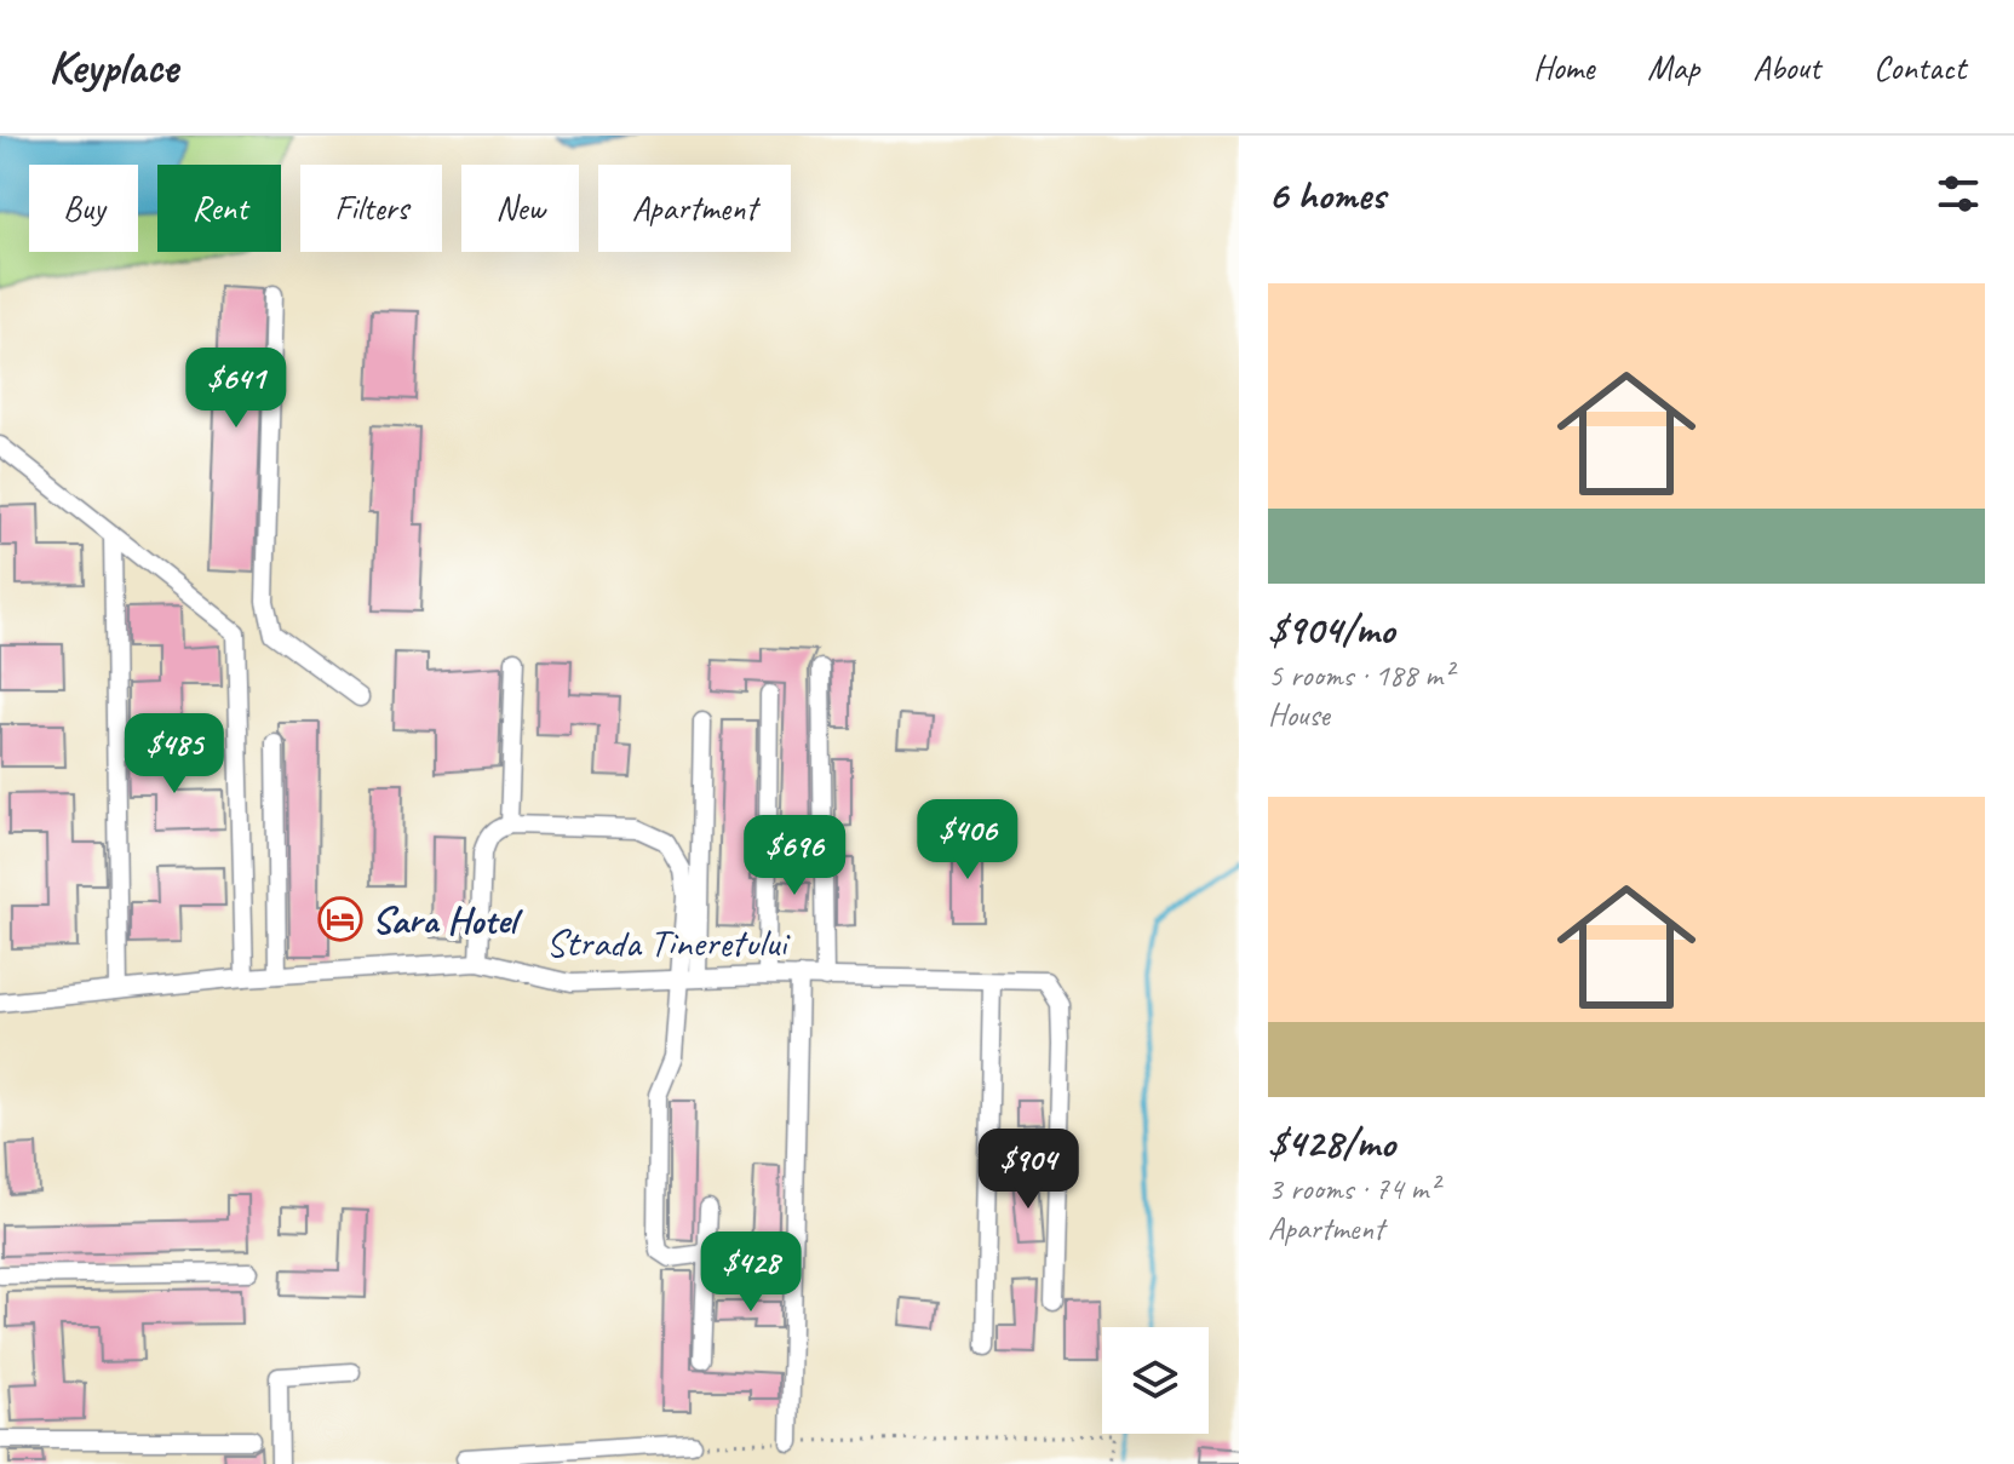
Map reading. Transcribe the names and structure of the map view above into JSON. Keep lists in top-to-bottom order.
{
  "streets": {
    "street": ["Strada Tineretului"]
  },
  "places": {
    "hotel": ["Sara Hotel"]
  },
  "page": {
    "header": "Keyplace",
    "nav": [
      "Home",
      "Map",
      "About",
      "Contact"
    ],
    "heading": "6 homes",
    "chip": [
      "Buy",
      "Rent",
      "Filters",
      "New",
      "Apartment"
    ],
    "list": [
      {
        "name": "$904/mo",
        "note": "5 rooms · 188 m² · House"
      },
      {
        "name": "$428/mo",
        "note": "3 rooms · 74 m² · Apartment"
      }
    ],
    "price": [
      "$641",
      "$485",
      "$406",
      "$696",
      "$904",
      "$428"
    ]
  }
}
